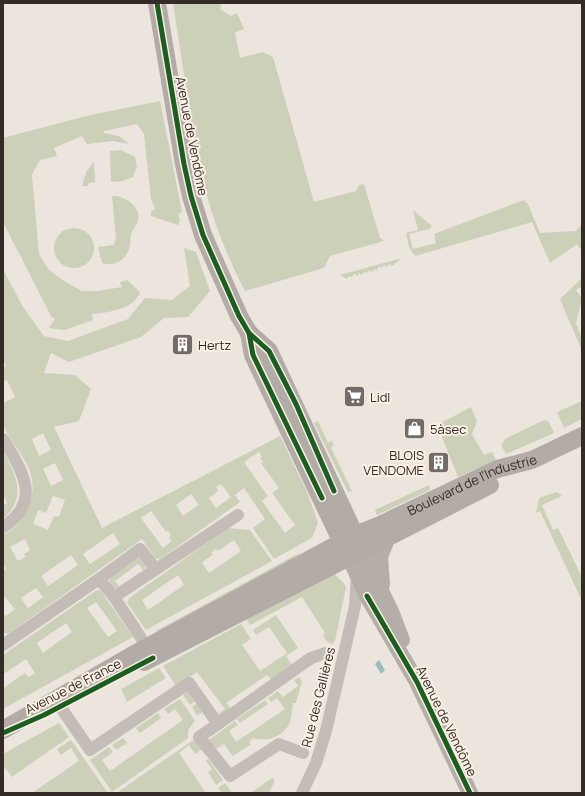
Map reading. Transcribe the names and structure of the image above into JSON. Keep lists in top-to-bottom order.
{
  "streets": {
    "main road": ["Avenue de Vendôme", "Boulevard de l'Industrie", "Avenue de France"],
    "street": ["Rue des Gallières"]
  },
  "crossings": [
    ["Avenue de Vendôme", "Boulevard de l'Industrie"],
    ["Avenue de Vendôme", "Avenue de France"],
    ["Avenue de Vendôme", "Rue des Gallières"],
    ["Boulevard de l'Industrie", "Avenue de France"]
  ],
  "places": {
    "building": ["Hertz", "BLOIS VENDOME"],
    "supermarket": ["Lidl"],
    "shop": ["5àsec"]
  }
}
